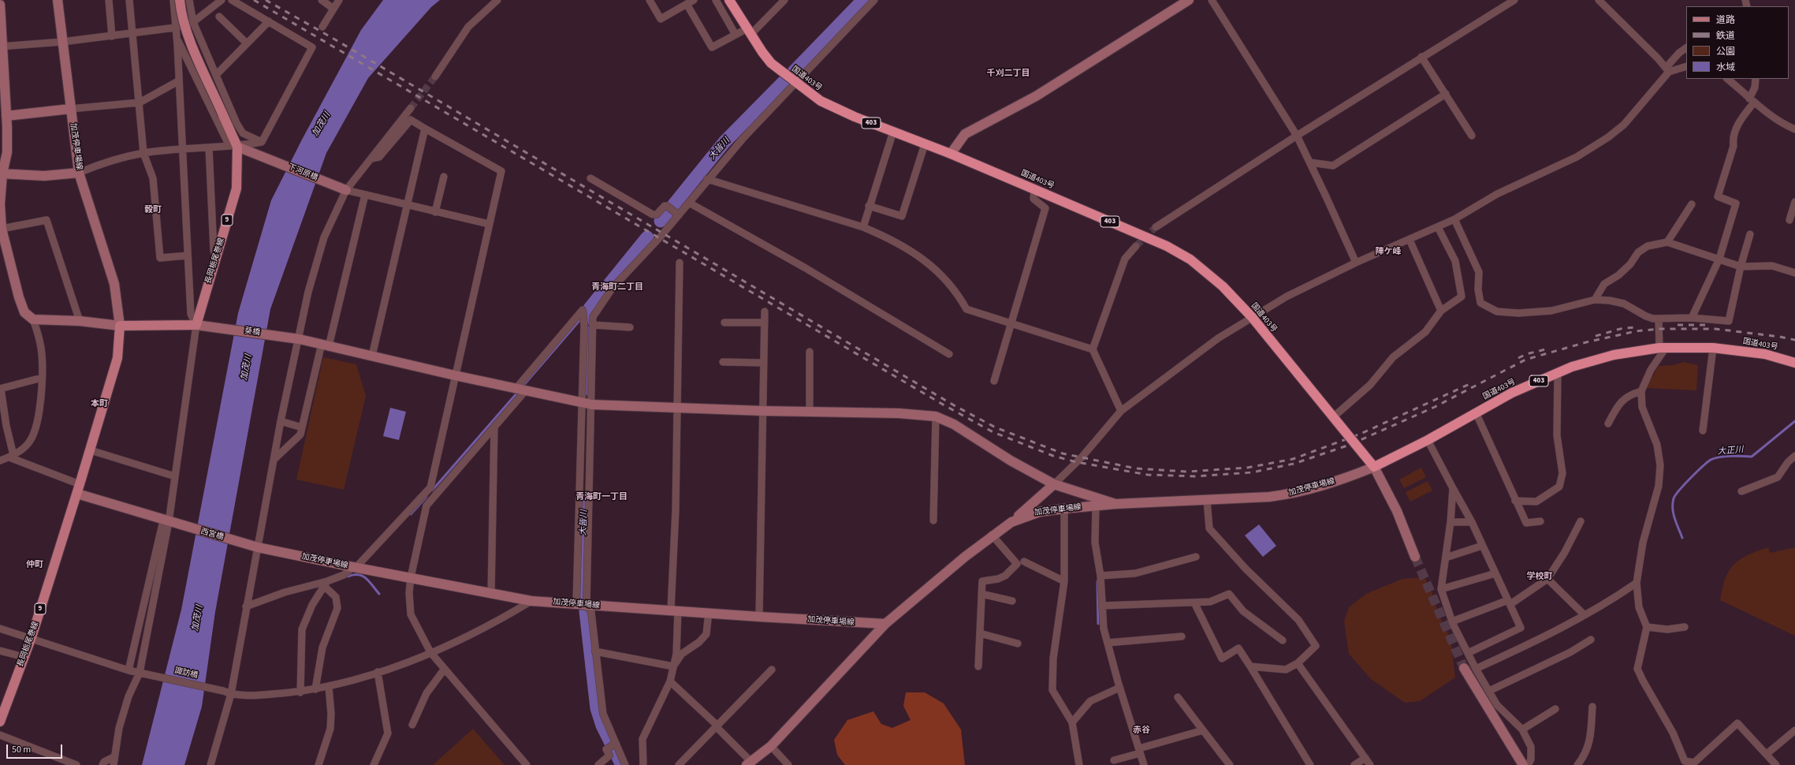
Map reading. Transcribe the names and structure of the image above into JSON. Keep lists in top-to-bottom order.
{
  "streets": {
    "highway": ["国道403号", "403"],
    "main road": ["9", "長岡栃尾巻線"],
    "street": [
      "加茂停車場線",
      "下河原橋",
      "葵橋",
      "西宮橋",
      "諏訪橋"
    ]
  },
  "crossings": [
    ["国道403号", "加茂停車場線"],
    ["加茂停車場線", "9"],
    ["加茂停車場線", "葵橋"],
    ["加茂停車場線", "西宮橋"],
    ["加茂停車場線", "諏訪橋"],
    ["下河原橋", "長岡栃尾巻線"],
    ["9", "長岡栃尾巻線"],
    ["長岡栃尾巻線", "葵橋"],
    ["長岡栃尾巻線", "諏訪橋"]
  ],
  "districts": [
    "千刈二丁目",
    "穀町",
    "陣ケ峰",
    "青海町二丁目",
    "本町",
    "青海町一丁目",
    "仲町",
    "学校町",
    "赤谷"
  ],
  "water": ["加茂川", "大皆川", "大正川"],
  "legend": [
    "道路",
    "鉄道",
    "公園",
    "水域"
  ],
  "scale_bar": "50 m"
}
